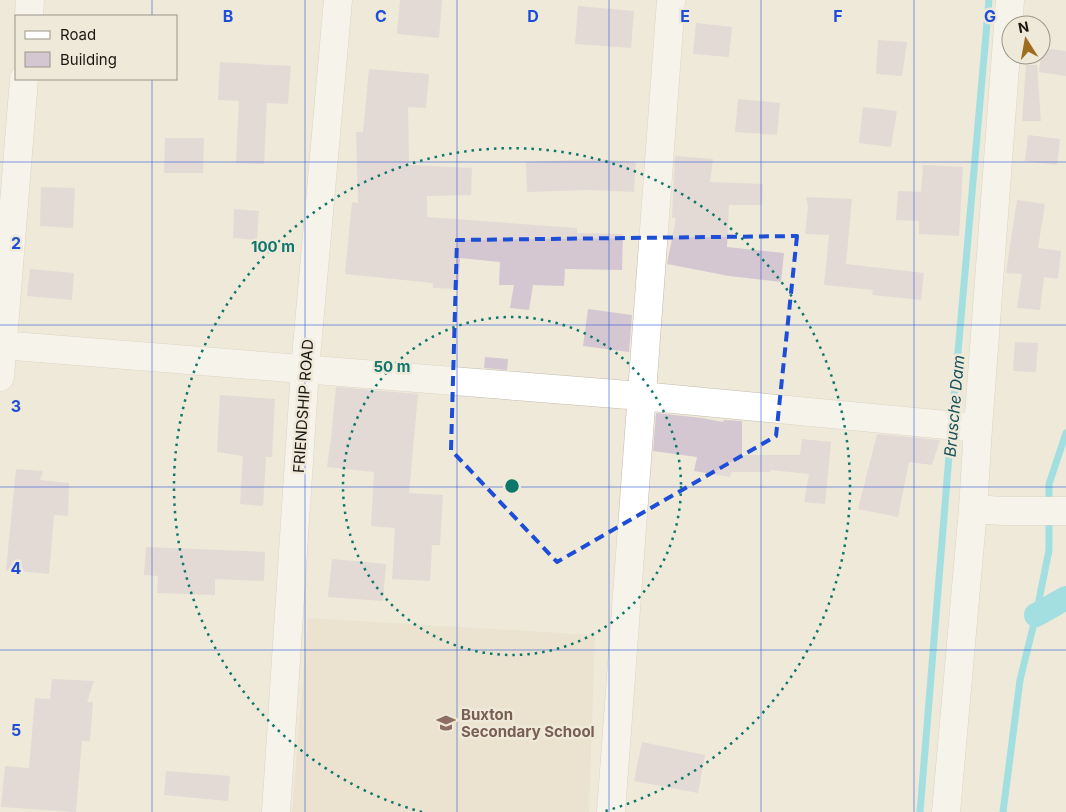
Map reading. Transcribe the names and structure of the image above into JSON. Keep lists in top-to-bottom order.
{
  "streets": {
    "street": ["FRIENDSHIP ROAD"]
  },
  "water": ["Brusche Dam"],
  "places": {
    "school or university": ["Buxton Secondary School"]
  },
  "legend": ["Road", "Building"],
  "north": "top",
  "grid": {
    "columns": [
      "B",
      "C",
      "D",
      "E",
      "F",
      "G"
    ],
    "rows": [
      "2",
      "3",
      "4",
      "5"
    ]
  },
  "rings": ["100 m", "50 m"]
}
